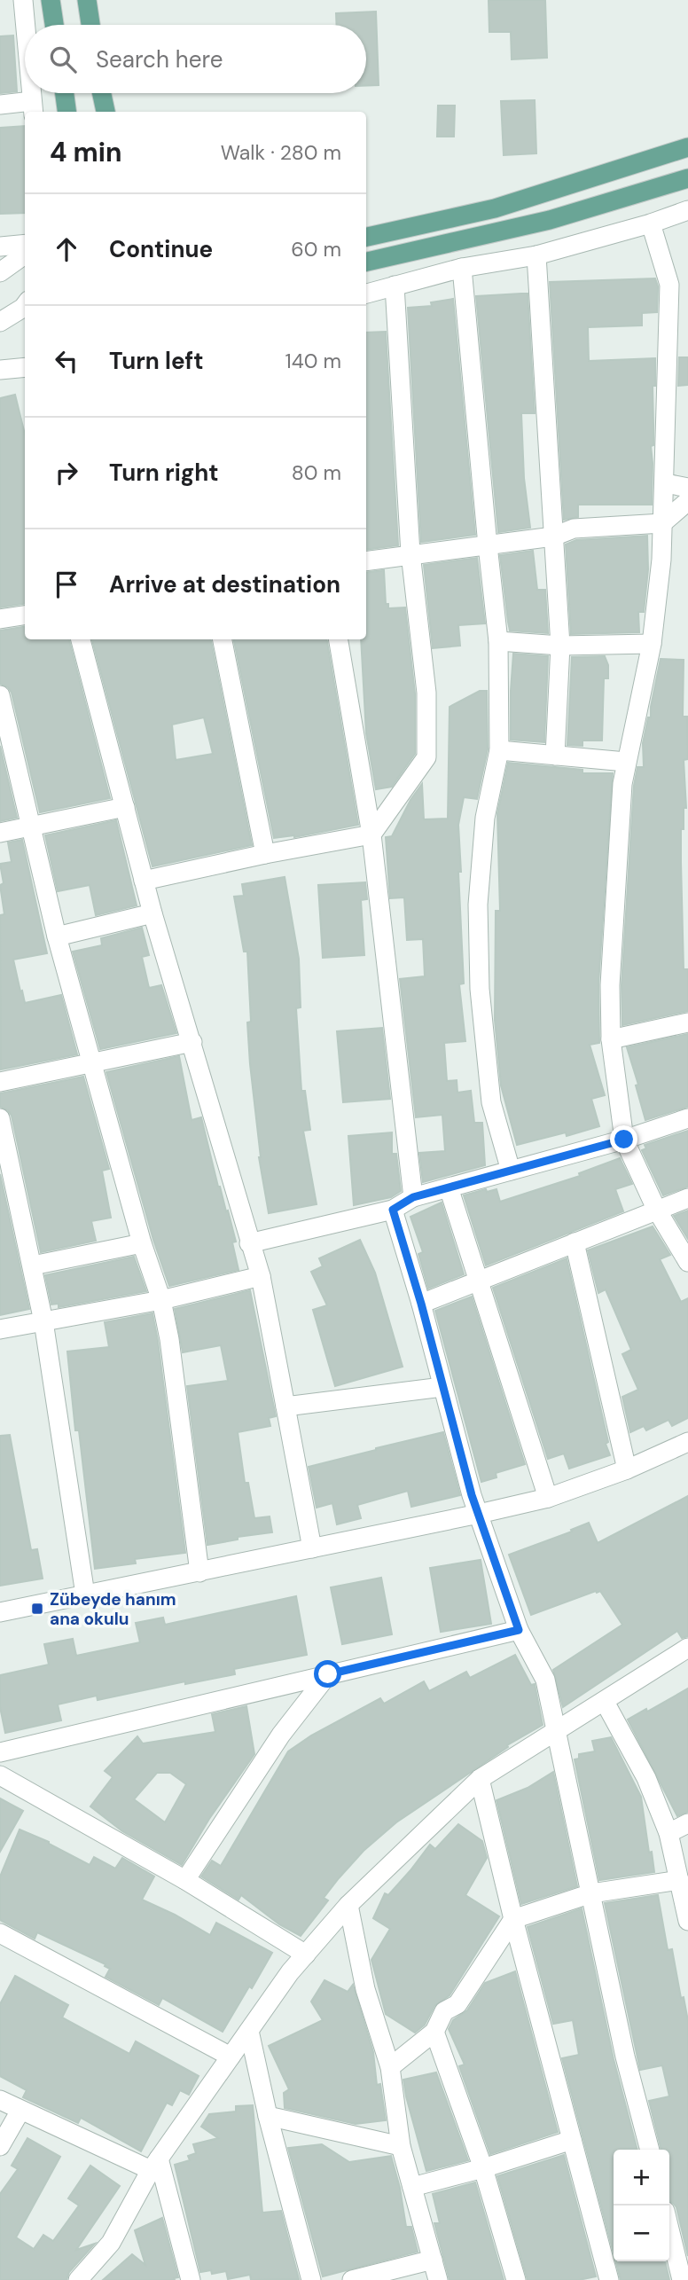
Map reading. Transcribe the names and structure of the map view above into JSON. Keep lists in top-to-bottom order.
{
  "places": {
    "transit": ["Zübeyde hanım ana okulu"]
  },
  "page": {
    "search": "Search here",
    "heading": ["4 min", "Walk · 280 m"],
    "list": [
      ["Continue", "60 m"],
      ["Turn left", "140 m"],
      ["Turn right", "80 m"],
      "Arrive at destination"
    ],
    "map_buttons": ["+", "−"]
  }
}
